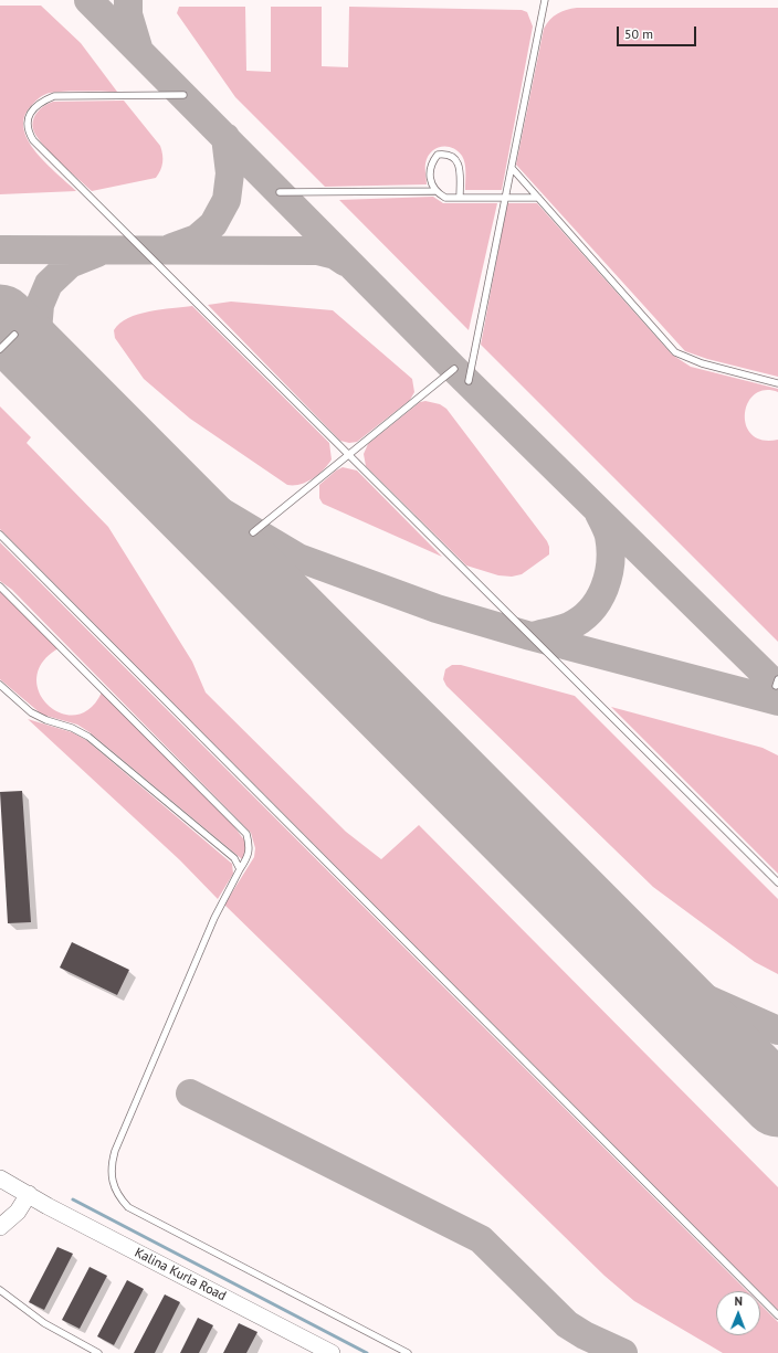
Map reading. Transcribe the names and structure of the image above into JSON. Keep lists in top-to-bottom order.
{
  "streets": {
    "street": ["Kalina Kurla Road"]
  },
  "scale_bar": "50 m",
  "north": "top"
}
